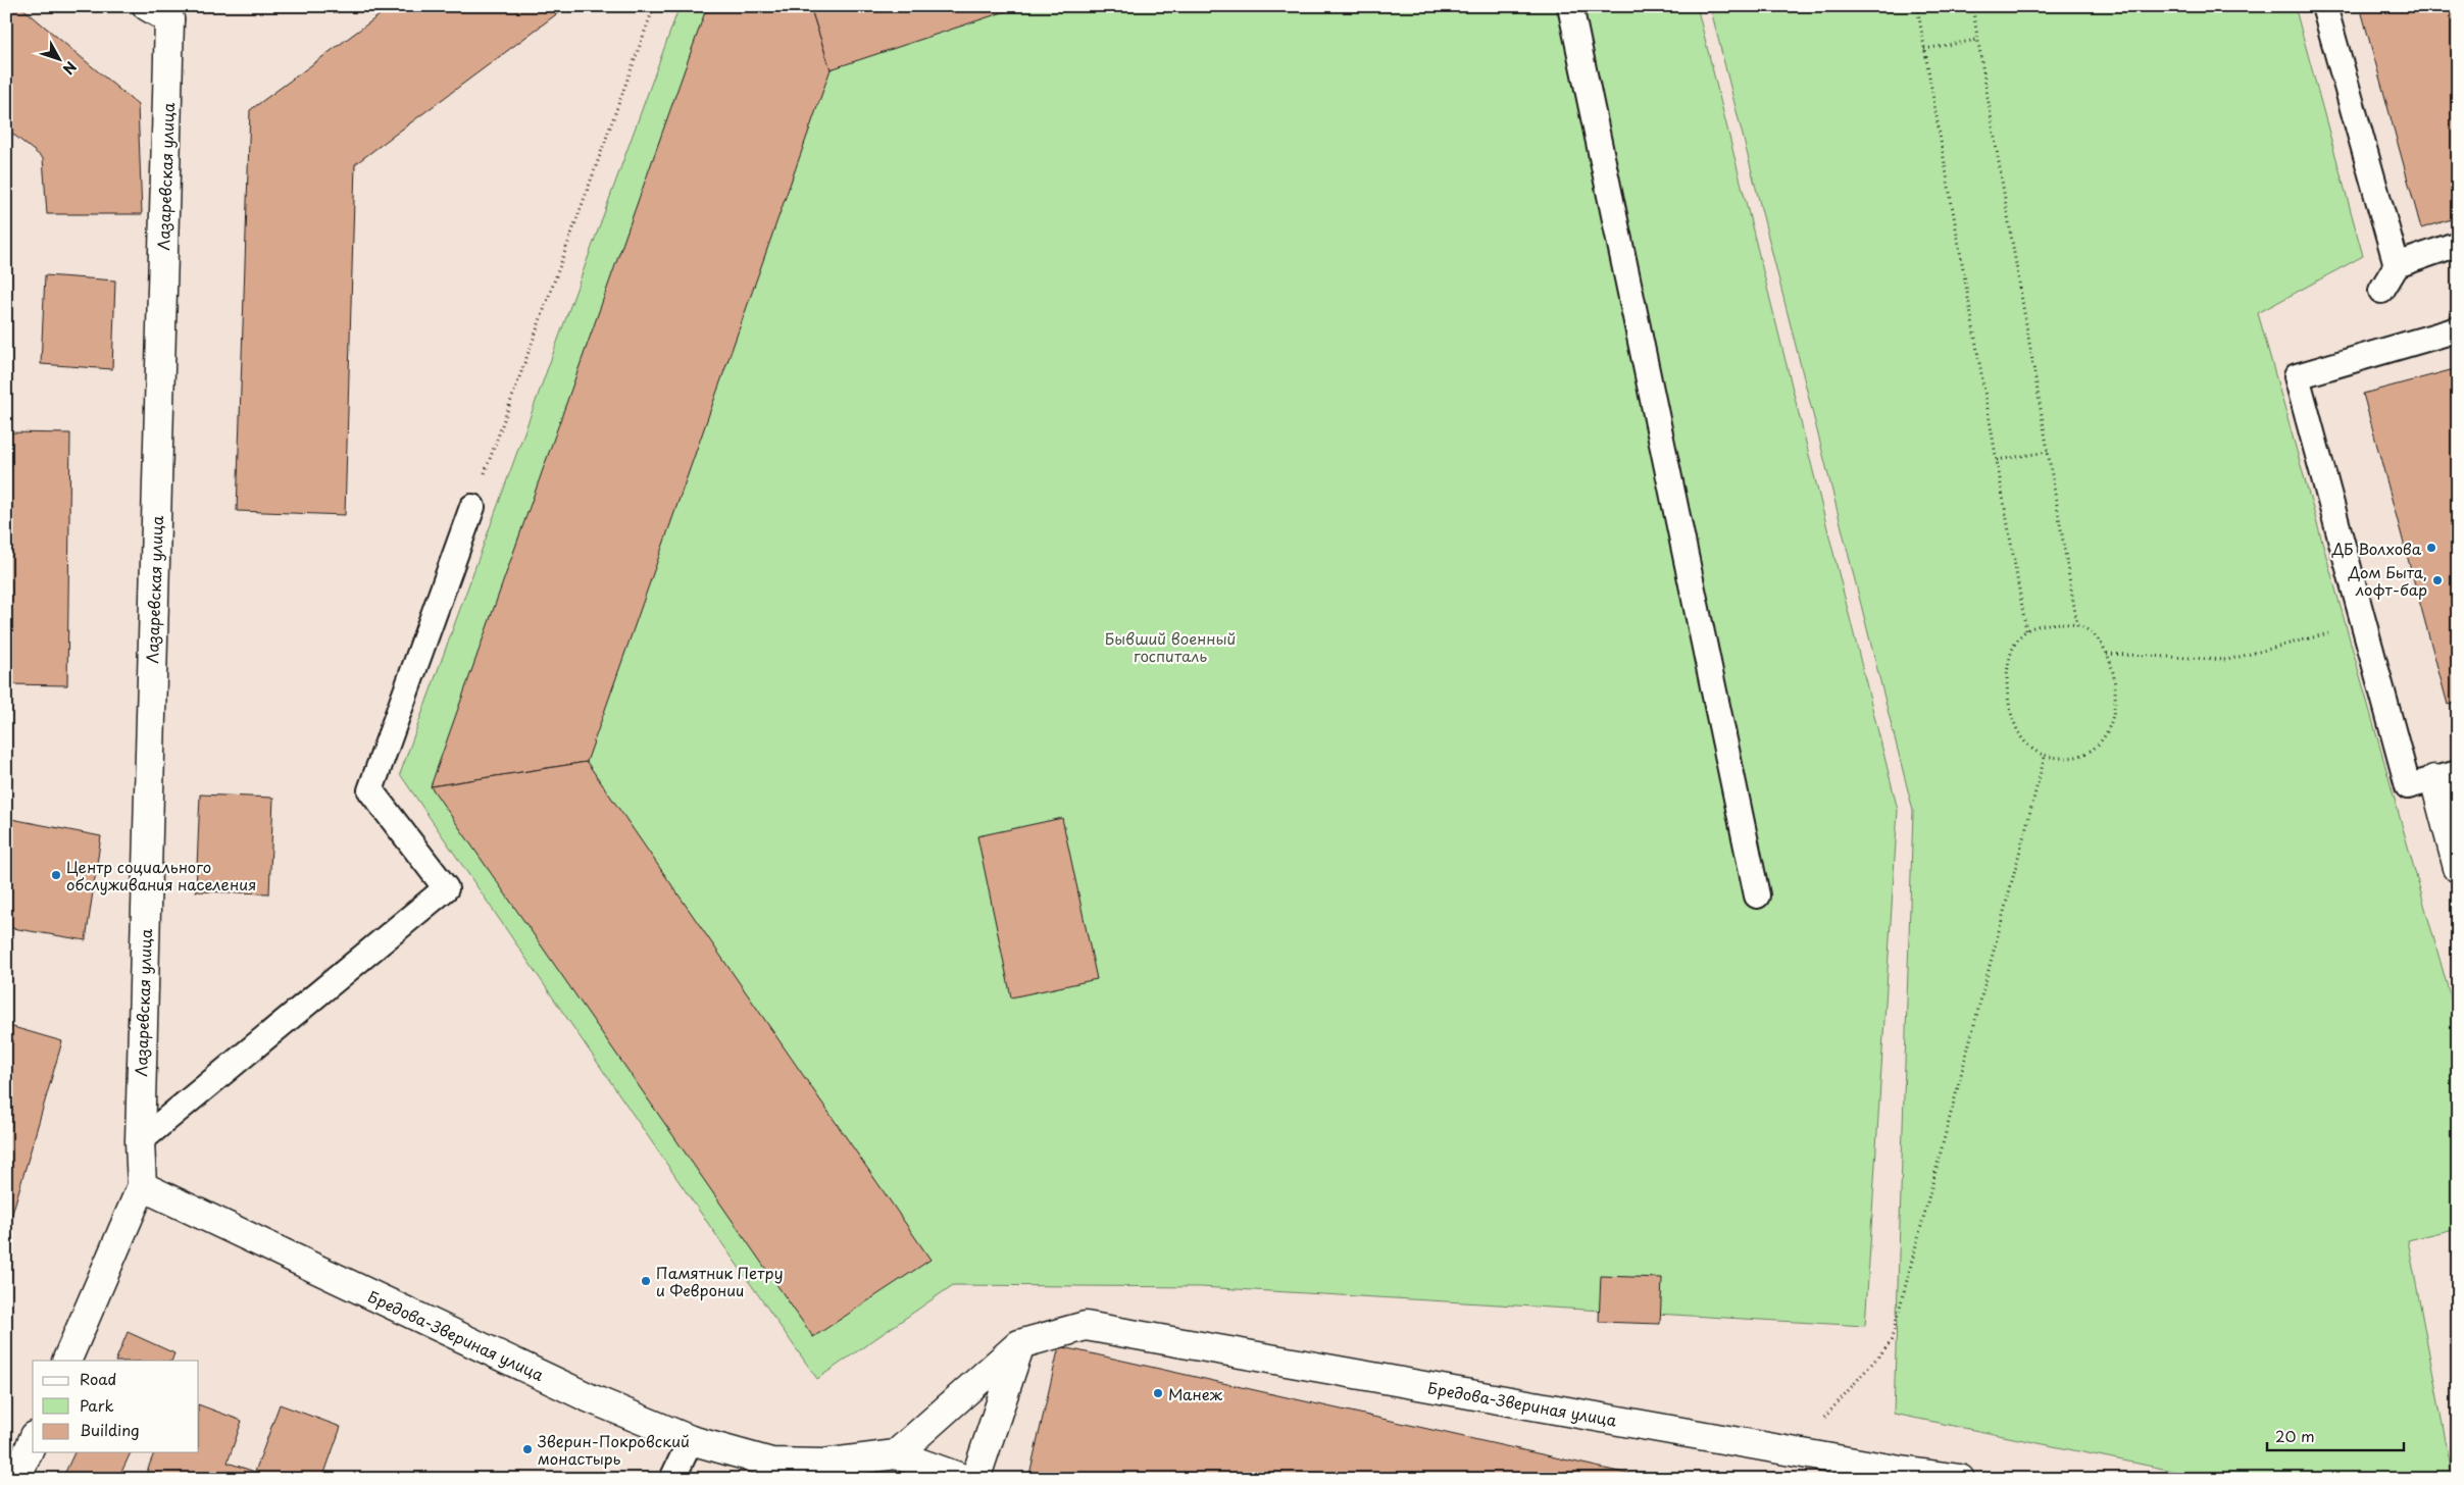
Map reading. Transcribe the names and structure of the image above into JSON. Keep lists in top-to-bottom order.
{
  "streets": {
    "street": ["Лазаревская улица", "Бредова-Звериная улица"]
  },
  "crossings": [
    ["Лазаревская улица", "Бредова-Звериная улица"]
  ],
  "parks": ["Бывший военный госпиталь"],
  "places": [
    "ДБ Волхова",
    "Дом Быта, лофт-бар",
    "Центр социального обслуживания населения",
    "Памятник Петру и Февронии",
    "Манеж",
    "Зверин-Покровский монастырь"
  ],
  "legend": ["Road", "Park", "Building"],
  "scale_bar": "20 m",
  "north": "bottom right"
}
